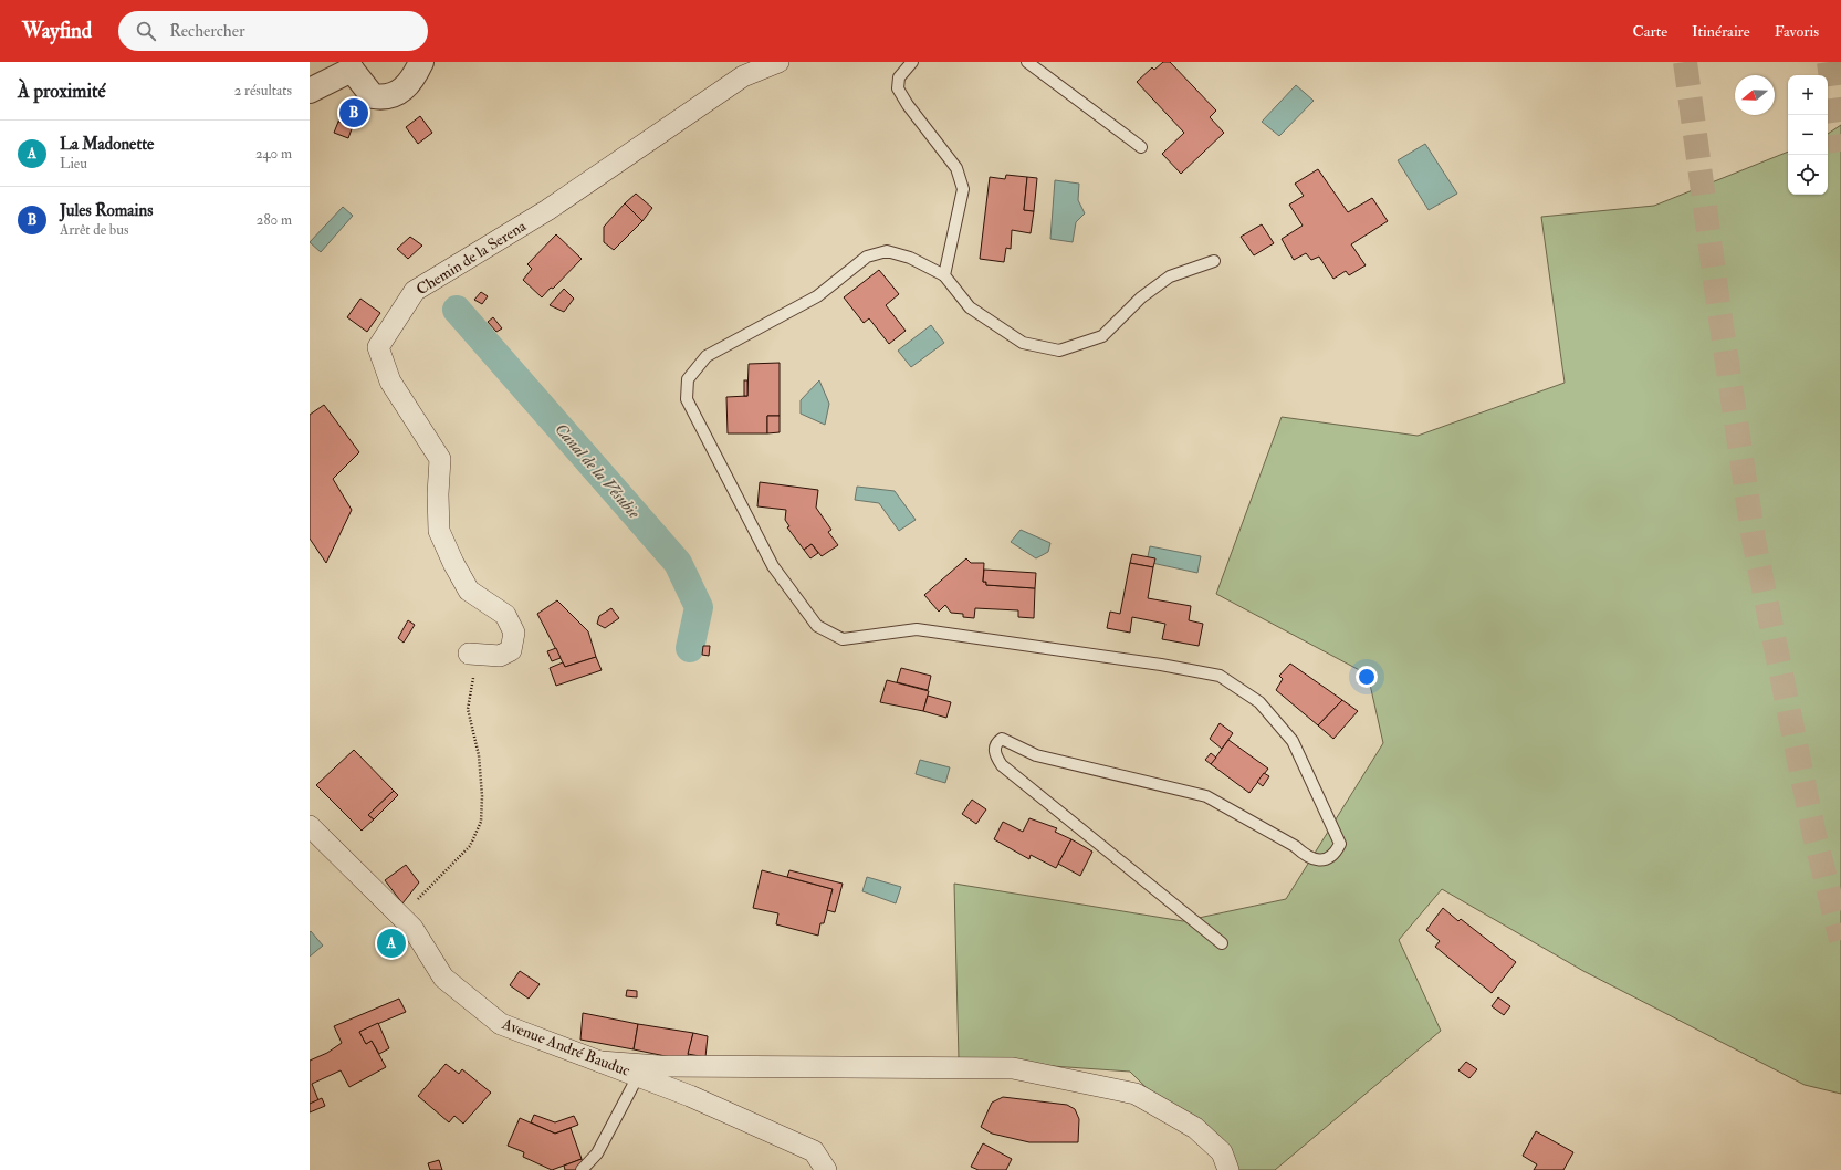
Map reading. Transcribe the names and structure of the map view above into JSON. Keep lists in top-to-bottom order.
{
  "streets": {
    "street": ["Chemin de la Serena", "Avenue André Bauduc"]
  },
  "water": ["Canal de la Vésubie"],
  "north": "left",
  "page": {
    "header": "Wayfind",
    "search": "Rechercher",
    "nav": ["Carte", "Itinéraire", "Favoris"],
    "heading": ["À proximité", "2 résultats"],
    "map_buttons": ["+", "−"],
    "pins": ["B", "A"],
    "list": [
      {
        "mark": "A",
        "name": "La Madonette",
        "note": "Lieu",
        "value": "240 m"
      },
      {
        "mark": "B",
        "name": "Jules Romains",
        "note": "Arrêt de bus",
        "value": "280 m"
      }
    ]
  }
}
